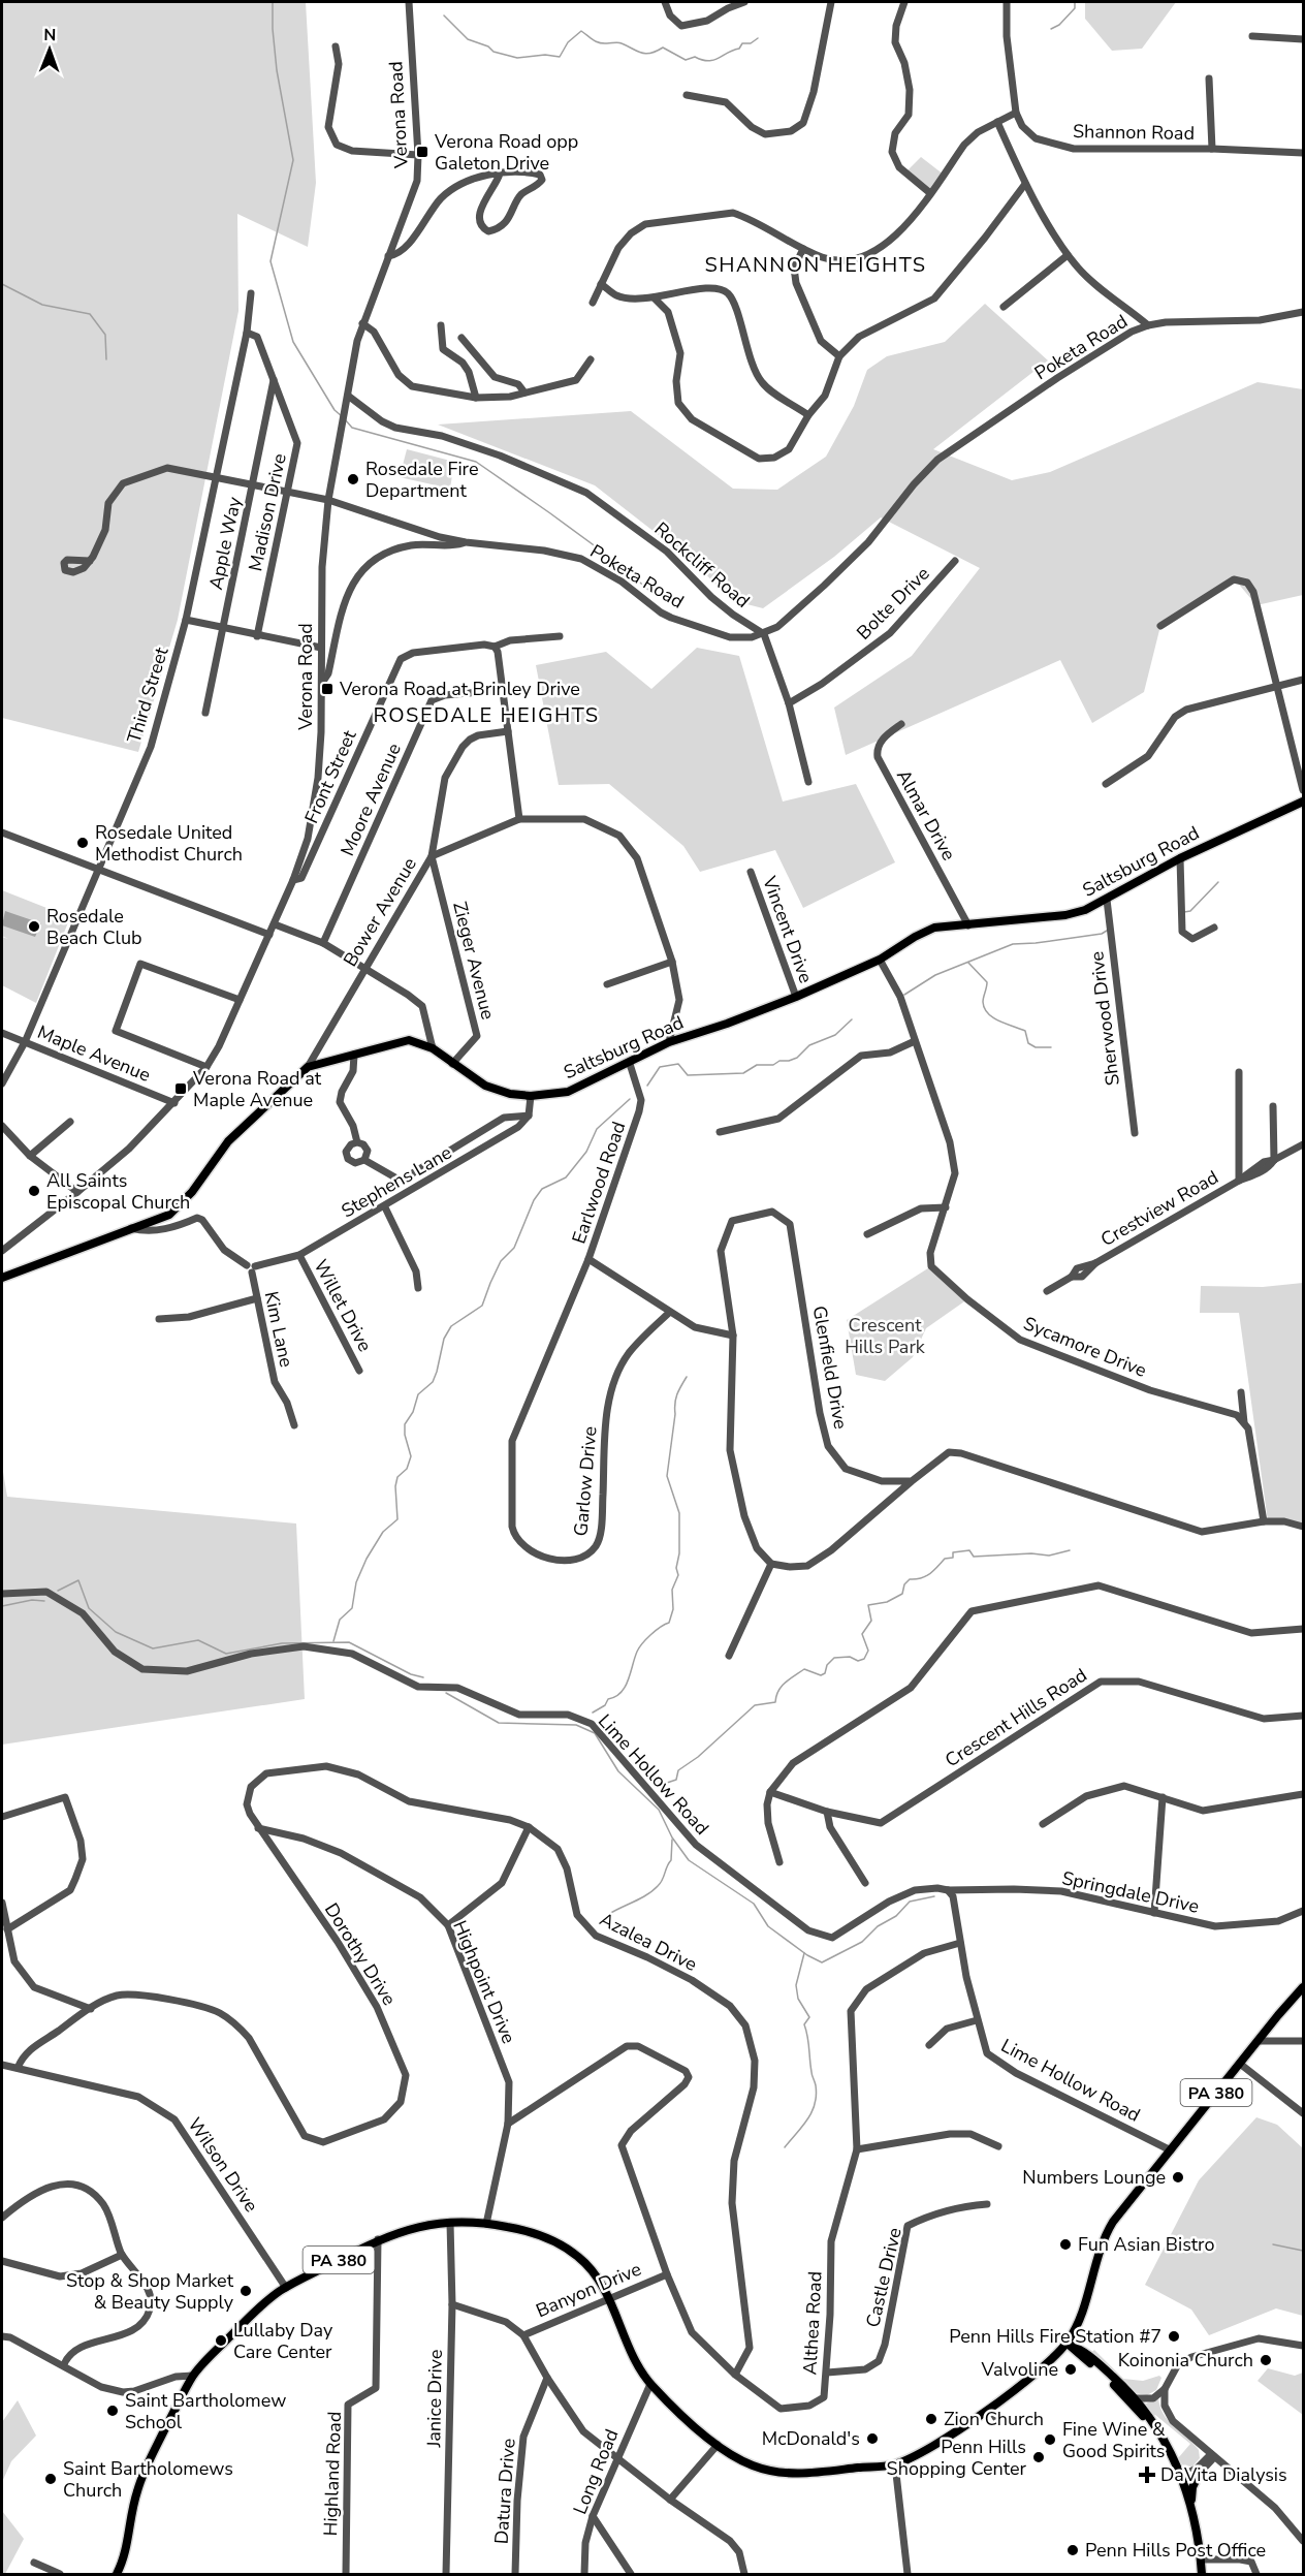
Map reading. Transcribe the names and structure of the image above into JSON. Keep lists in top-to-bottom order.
{
  "streets": {
    "main road": ["Saltsburg Road", "PA 380"],
    "street": [
      "Verona Road",
      "Shannon Road",
      "Poketa Road",
      "Madison Drive",
      "Apple Way",
      "Rockcliff Road",
      "Bolte Drive",
      "Third Street",
      "Front Street",
      "Moore Avenue",
      "Almar Drive",
      "Bower Avenue",
      "Vincent Drive",
      "Zieger Avenue",
      "Sherwood Drive",
      "Maple Avenue",
      "Stephens Lane",
      "Earlwood Road",
      "Crestview Road",
      "Willet Drive",
      "Kim Lane",
      "Sycamore Drive",
      "Glenfield Drive",
      "Garlow Drive",
      "Crescent Hills Road",
      "Lime Hollow Road",
      "Springdale Drive",
      "Azalea Drive",
      "Dorothy Drive",
      "Highpoint Drive",
      "Wilson Drive",
      "Castle Drive",
      "Banyon Drive",
      "Althea Road",
      "Janice Drive",
      "Long Road",
      "Highland Road",
      "Datura Drive"
    ]
  },
  "crossings": [
    ["Verona Road", "Poketa Road"],
    ["Verona Road", "Rockcliff Road"],
    ["Verona Road", "Front Street"],
    ["Verona Road", "Maple Avenue"],
    ["Poketa Road", "Madison Drive"],
    ["Poketa Road", "Apple Way"],
    ["Poketa Road", "Rockcliff Road"],
    ["Poketa Road", "Third Street"],
    ["Madison Drive", "Apple Way"],
    ["Madison Drive", "Third Street"],
    ["Third Street", "Maple Avenue"],
    ["Almar Drive", "Saltsburg Road"],
    ["Saltsburg Road", "Bower Avenue"],
    ["Saltsburg Road", "Vincent Drive"],
    ["Saltsburg Road", "Zieger Avenue"],
    ["Saltsburg Road", "Sherwood Drive"],
    ["Saltsburg Road", "Earlwood Road"],
    ["Saltsburg Road", "Sycamore Drive"],
    ["Bower Avenue", "Zieger Avenue"],
    ["Stephens Lane", "Willet Drive"],
    ["Stephens Lane", "Kim Lane"],
    ["Earlwood Road", "Glenfield Drive"],
    ["Earlwood Road", "Garlow Drive"],
    ["Lime Hollow Road", "Springdale Drive"],
    ["Lime Hollow Road", "PA 380"],
    ["Lime Hollow Road", "Althea Road"],
    ["Azalea Drive", "Dorothy Drive"],
    ["Azalea Drive", "Highpoint Drive"],
    ["Azalea Drive", "Althea Road"],
    ["Dorothy Drive", "Highpoint Drive"],
    ["Dorothy Drive", "Wilson Drive"],
    ["Highpoint Drive", "PA 380"],
    ["Highpoint Drive", "Althea Road"],
    ["PA 380", "Wilson Drive"],
    ["PA 380", "Banyon Drive"],
    ["PA 380", "Janice Drive"],
    ["PA 380", "Long Road"],
    ["PA 380", "Highland Road"],
    ["Castle Drive", "Althea Road"],
    ["Banyon Drive", "Althea Road"]
  ],
  "districts": ["SHANNON HEIGHTS", "ROSEDALE HEIGHTS"],
  "parks": ["Crescent Hills Park"],
  "places": {
    "transit": ["Verona Road opp Galeton Drive", "Verona Road at Brinley Drive", "Verona Road at Maple Avenue"],
    "other": [
      "Rosedale Fire Department",
      "Rosedale United Methodist Church",
      "Rosedale Beach Club",
      "All Saints Episcopal Church",
      "Numbers Lounge",
      "Fun Asian Bistro",
      "Stop & Shop Market & Beauty Supply",
      "Penn Hills Fire Station #7",
      "Lullaby Day Care Center",
      "Koinonia Church",
      "Valvoline",
      "Saint Bartholomew School",
      "Zion Church",
      "McDonald's",
      "Fine Wine & Good Spirits",
      "Penn Hills Shopping Center",
      "Saint Bartholomews Church",
      "Penn Hills Post Office"
    ],
    "health": ["DaVita Dialysis"]
  },
  "north": "top"
}
